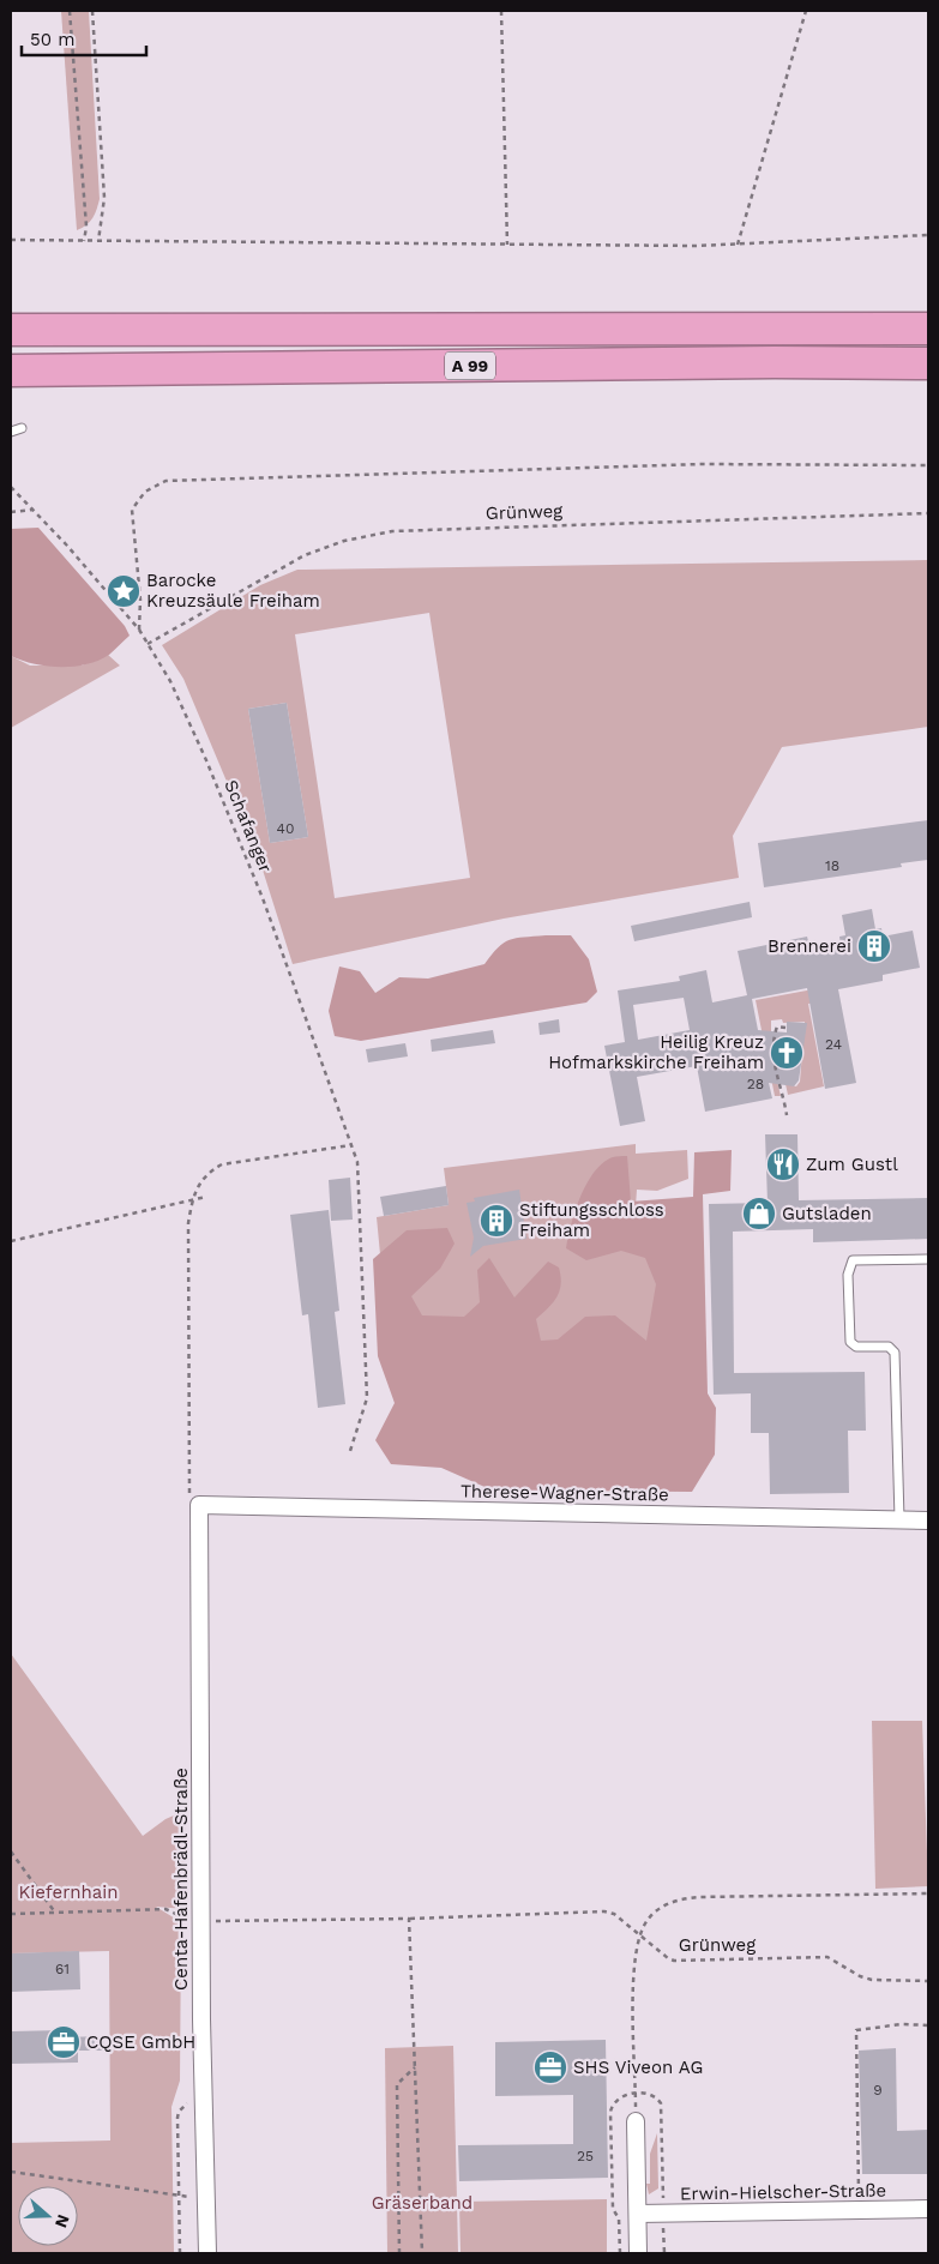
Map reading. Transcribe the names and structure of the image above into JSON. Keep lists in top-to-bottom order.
{
  "streets": {
    "highway": ["A 99"],
    "street": ["Therese-Wagner-Straße", "Centa-Hafenbrädl-Straße", "Erwin-Hielscher-Straße"],
    "path": ["Grünweg", "Schafanger"]
  },
  "crossings": [
    ["Grünweg", "Schafanger"],
    ["Grünweg", "Centa-Hafenbrädl-Straße"],
    ["Therese-Wagner-Straße", "Centa-Hafenbrädl-Straße"]
  ],
  "parks": ["Kiefernhain", "Gräserband"],
  "places": {
    "place": ["Barocke Kreuzsäule Freiham"],
    "building": ["Brennerei", "Stiftungsschloss Freiham"],
    "church": ["Heilig Kreuz Hofmarkskirche Freiham"],
    "restaurant": ["Zum Gustl"],
    "shop": ["Gutsladen"],
    "office": ["CQSE GmbH", "SHS Viveon AG"]
  },
  "house_numbers": [
    "40",
    "18",
    "24",
    "28",
    "61",
    "9",
    "25"
  ],
  "scale_bar": "50 m",
  "north": "right"
}
